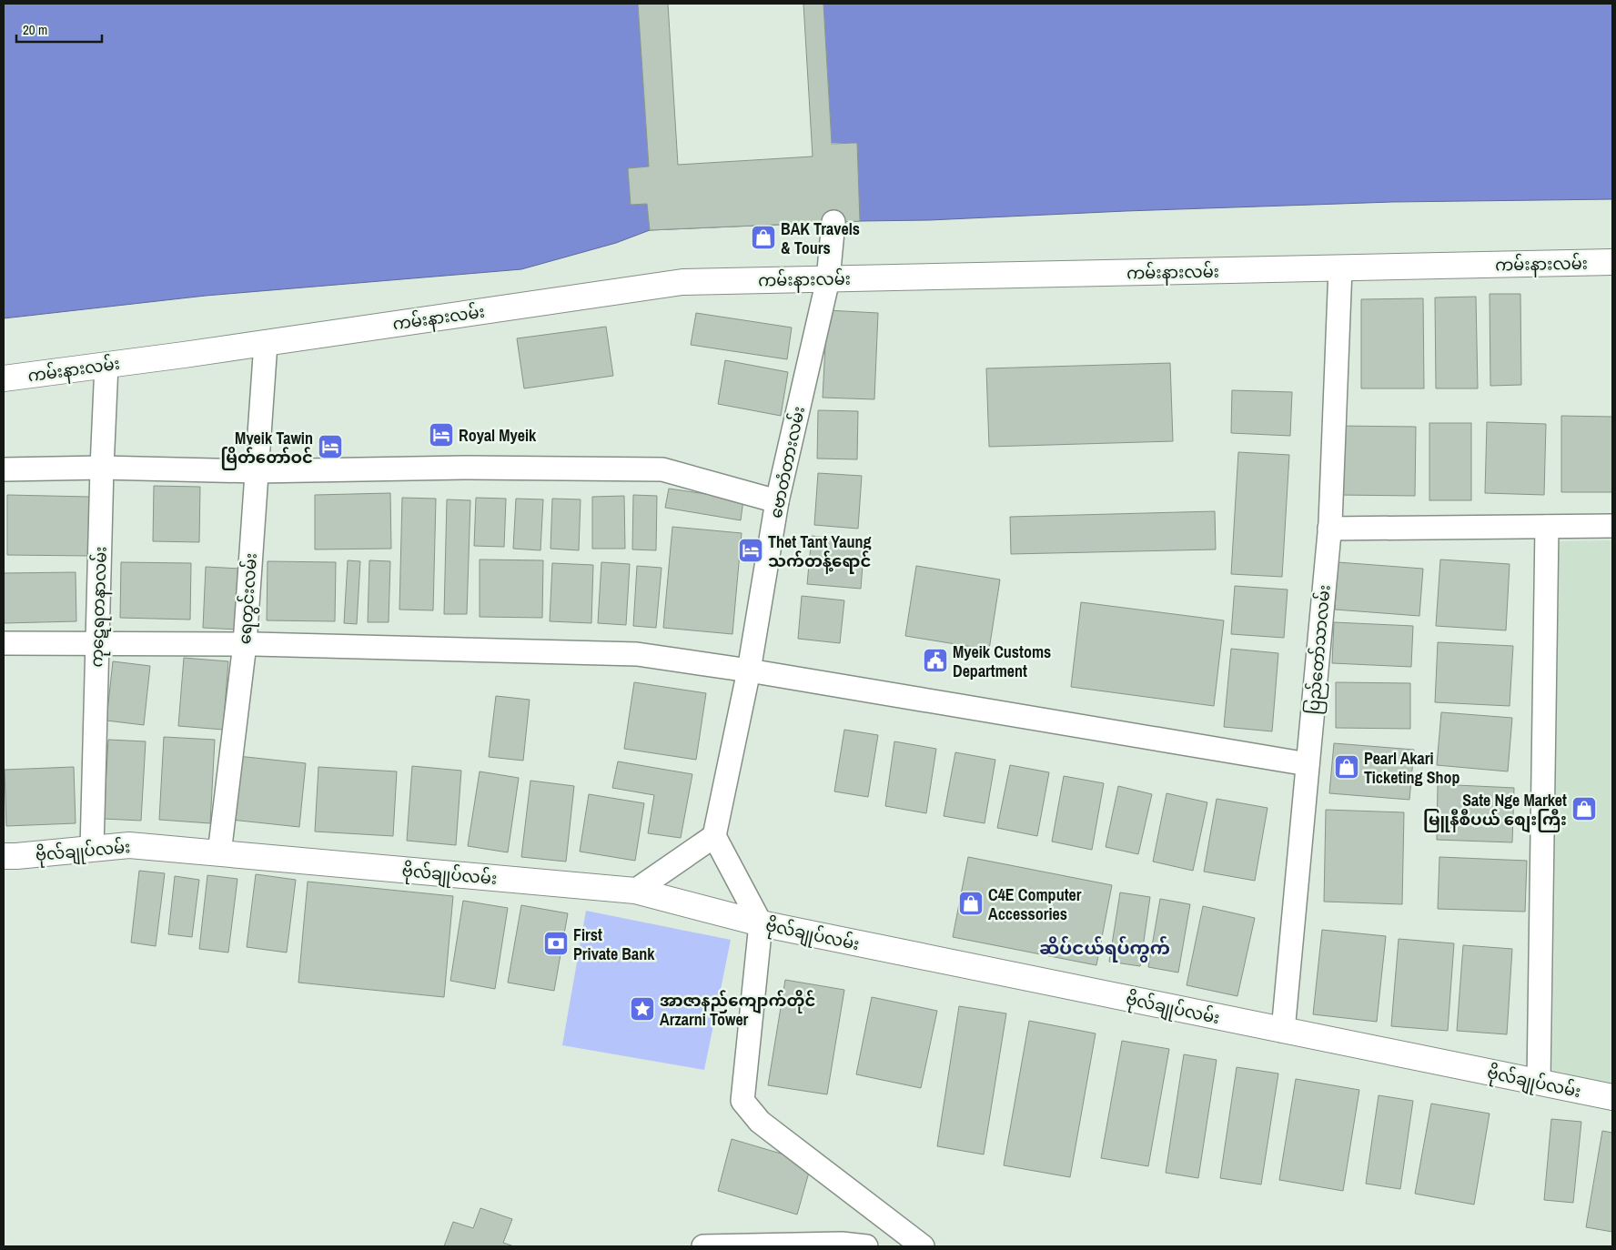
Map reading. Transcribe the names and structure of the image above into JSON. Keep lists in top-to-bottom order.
{
  "streets": {
    "main road": ["ကမ်းနားလမ်း", "ဗိုလ်ချုပ်လမ်း"],
    "street": [
      "ဗောတံတားလမ်း",
      "ရေတွင်းလမ်း",
      "ကုဋေရတနာလမ်း",
      "ပြည်တော်သာလမ်း"
    ]
  },
  "crossings": [
    ["ကမ်းနားလမ်း", "ဗောတံတားလမ်း"],
    ["ကမ်းနားလမ်း", "ရေတွင်းလမ်း"],
    ["ကမ်းနားလမ်း", "ကုဋေရတနာလမ်း"],
    ["ကမ်းနားလမ်း", "ပြည်တော်သာလမ်း"],
    ["ရေတွင်းလမ်း", "ဗိုလ်ချုပ်လမ်း"],
    ["ကုဋေရတနာလမ်း", "ဗိုလ်ချုပ်လမ်း"],
    ["ပြည်တော်သာလမ်း", "ဗိုလ်ချုပ်လမ်း"]
  ],
  "districts": ["ဆိပ်ငယ်ရပ်ကွက်"],
  "places": {
    "shop": [
      "BAK Travels & Tours",
      "Pearl Akari Ticketing Shop",
      "Sate Nge Market မြူနီစီပယ် စျေးကြီး",
      "C4E Computer Accessories"
    ],
    "hotel": ["Royal Myeik", "Myeik Tawin မြိတ်တော်ဝင်", "Thet Tant Yaung သက်တန့်ရောင်"],
    "public building": ["Myeik Customs Department"],
    "bank": ["First Private Bank"],
    "place": ["အာဇာနည်ကျောက်တိုင် Arzarni Tower"]
  },
  "scale_bar": "20 m"
}
